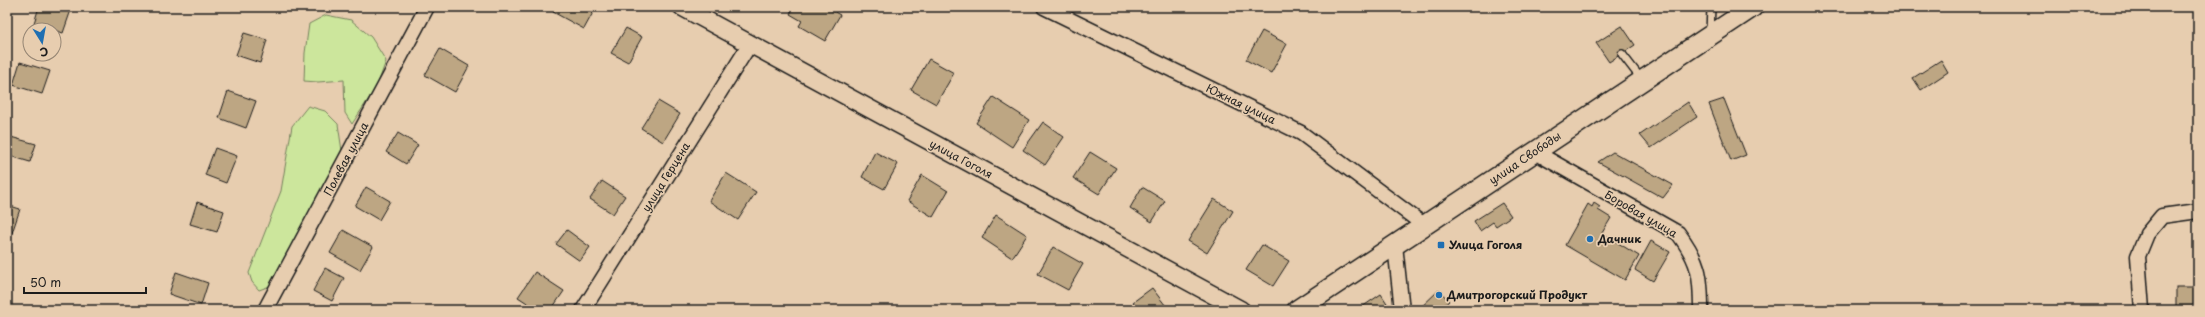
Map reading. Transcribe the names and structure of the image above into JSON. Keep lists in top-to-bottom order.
{
  "streets": {
    "main road": ["улица Свободы"],
    "street": [
      "Южная улица",
      "Полевая улица",
      "улица Гоголя",
      "улица Герцена",
      "Боровая улица"
    ]
  },
  "crossings": [
    ["Южная улица", "улица Свободы"],
    ["улица Свободы", "Боровая улица"],
    ["улица Гоголя", "улица Герцена"]
  ],
  "places": {
    "other": ["Дачник", "Дмитрогорский Продукт"],
    "transit": ["Улица Гоголя"]
  },
  "scale_bar": "50 m",
  "north": "bottom"
}
